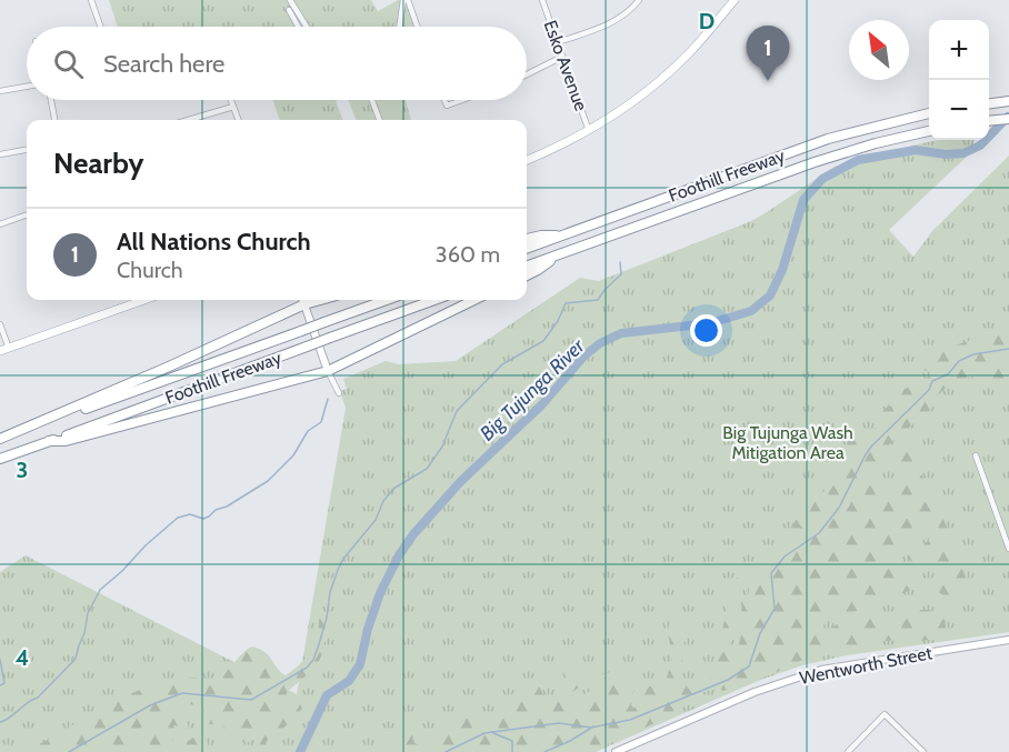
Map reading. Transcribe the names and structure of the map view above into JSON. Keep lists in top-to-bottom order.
{
  "streets": {
    "highway": ["Foothill Freeway"],
    "main road": ["Wentworth Street"],
    "street": ["Esko Avenue"]
  },
  "water": ["Big Tujunga River"],
  "parks": ["Big Tujunga Wash Mitigation Area"],
  "north": "top left",
  "page": {
    "map_buttons": ["+", "−"],
    "pins": "1",
    "search": "Search here",
    "heading": "Nearby",
    "list": [
      {
        "mark": "1",
        "name": "All Nations Church",
        "note": "Church",
        "value": "360 m"
      }
    ]
  },
  "grid": {
    "columns": ["D"],
    "rows": ["3", "4"]
  }
}
